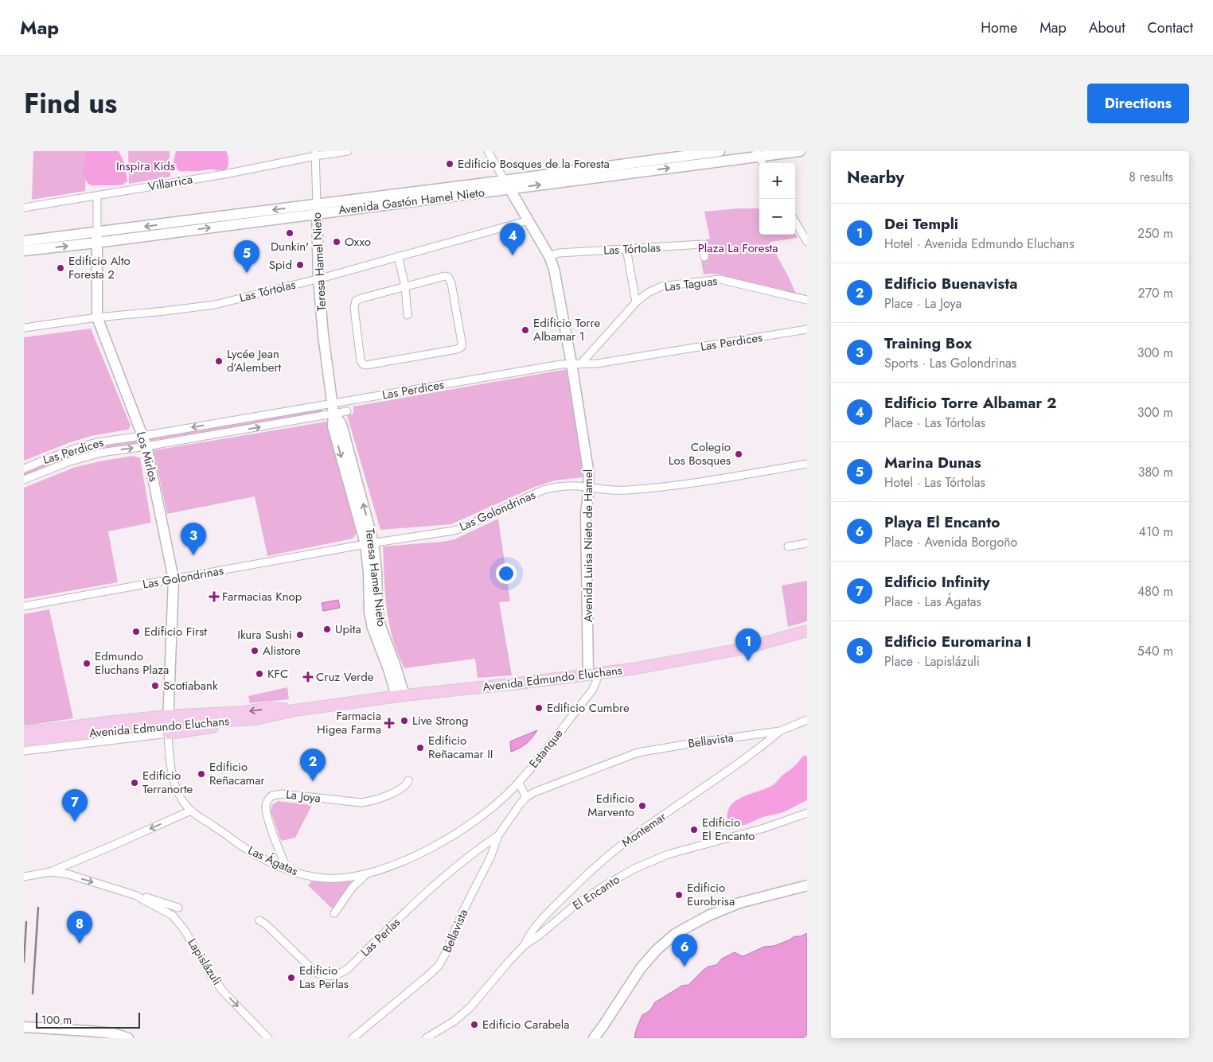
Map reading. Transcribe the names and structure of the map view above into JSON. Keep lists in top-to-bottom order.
{
  "streets": {
    "main road": [
      "Avenida Gastón Hamel Nieto",
      "Teresa Hamel Nieto",
      "Los Mirlos",
      "Avenida Luisa Nieto de Hamel",
      "Avenida Edmundo Eluchans"
    ],
    "street": [
      "Villarrica",
      "Las Tórtolas",
      "Las Taguas",
      "Las Perdices",
      "Las Golondrinas",
      "Bellavista",
      "Estanque",
      "La Joya",
      "Montemar",
      "Las Ágatas",
      "El Encanto",
      "Las Perlas",
      "Lapislázuli"
    ]
  },
  "crossings": [
    ["Villarrica", "Los Mirlos"],
    ["Avenida Gastón Hamel Nieto", "Teresa Hamel Nieto"],
    ["Avenida Gastón Hamel Nieto", "Los Mirlos"],
    ["Avenida Gastón Hamel Nieto", "Avenida Luisa Nieto de Hamel"],
    ["Las Tórtolas", "Teresa Hamel Nieto"],
    ["Las Tórtolas", "Los Mirlos"],
    ["Las Tórtolas", "Avenida Luisa Nieto de Hamel"],
    ["Teresa Hamel Nieto", "Las Perdices"],
    ["Teresa Hamel Nieto", "Las Golondrinas"],
    ["Teresa Hamel Nieto", "Avenida Edmundo Eluchans"],
    ["Las Taguas", "Las Perdices"],
    ["Las Taguas", "Avenida Luisa Nieto de Hamel"],
    ["Las Perdices", "Los Mirlos"],
    ["Las Perdices", "Avenida Luisa Nieto de Hamel"],
    ["Los Mirlos", "Las Golondrinas"],
    ["Los Mirlos", "Avenida Edmundo Eluchans"],
    ["Los Mirlos", "Las Ágatas"],
    ["Las Golondrinas", "Avenida Luisa Nieto de Hamel"],
    ["Avenida Luisa Nieto de Hamel", "Avenida Edmundo Eluchans"],
    ["Avenida Luisa Nieto de Hamel", "Estanque"],
    ["Avenida Edmundo Eluchans", "Estanque"],
    ["Avenida Edmundo Eluchans", "Las Ágatas"],
    ["Bellavista", "Montemar"],
    ["Bellavista", "Las Perlas"],
    ["Estanque", "Las Ágatas"],
    ["La Joya", "Las Ágatas"],
    ["Montemar", "El Encanto"]
  ],
  "one_way": ["Lapislázuli"],
  "parks": ["Inspira Kids", "Plaza La Foresta"],
  "places": {
    "other": [
      "Edificio Bosques de la Foresta",
      "Dunkin'",
      "Oxxo",
      "Spid",
      "Edificio Alto Foresta 2",
      "Edificio Torre Albamar 1",
      "Lycée Jean d’Alembert",
      "Colegio Los Bosques",
      "Upita",
      "Edificio First",
      "Ikura Sushi",
      "Alistore",
      "Edmundo Eluchans Plaza",
      "KFC",
      "Scotiabank",
      "Edificio Cumbre",
      "Live Strong",
      "Edificio Reñacamar II",
      "Edificio Reñacamar",
      "Edificio Terranorte",
      "Edificio Marvento",
      "Edificio El Encanto",
      "Edificio Eurobrisa",
      "Edificio Las Perlas",
      "Edificio Carabela"
    ],
    "health": ["Farmacias Knop", "Cruz Verde", "Farmacia Higea Farma"]
  },
  "scale_bar": "100 m",
  "page": {
    "header": "Map",
    "nav": [
      "Home",
      "Map",
      "About",
      "Contact"
    ],
    "title": "Find us",
    "buttons": "Directions",
    "heading": ["Nearby", "8 results"],
    "map_buttons": ["+", "−"],
    "list": [
      {
        "mark": "1",
        "name": "Dei Templi",
        "note": "Hotel · Avenida Edmundo Eluchans",
        "value": "250 m"
      },
      {
        "mark": "2",
        "name": "Edificio Buenavista",
        "note": "Place · La Joya",
        "value": "270 m"
      },
      {
        "mark": "3",
        "name": "Training Box",
        "note": "Sports · Las Golondrinas",
        "value": "300 m"
      },
      {
        "mark": "4",
        "name": "Edificio Torre Albamar 2",
        "note": "Place · Las Tórtolas",
        "value": "300 m"
      },
      {
        "mark": "5",
        "name": "Marina Dunas",
        "note": "Hotel · Las Tórtolas",
        "value": "380 m"
      },
      {
        "mark": "6",
        "name": "Playa El Encanto",
        "note": "Place · Avenida Borgoño",
        "value": "410 m"
      },
      {
        "mark": "7",
        "name": "Edificio Infinity",
        "note": "Place · Las Ágatas",
        "value": "480 m"
      },
      {
        "mark": "8",
        "name": "Edificio Euromarina I",
        "note": "Place · Lapislázuli",
        "value": "540 m"
      }
    ],
    "pins": [
      "4",
      "5",
      "3",
      "1",
      "2",
      "7",
      "8",
      "6"
    ],
    "scale": "100 m"
  }
}
